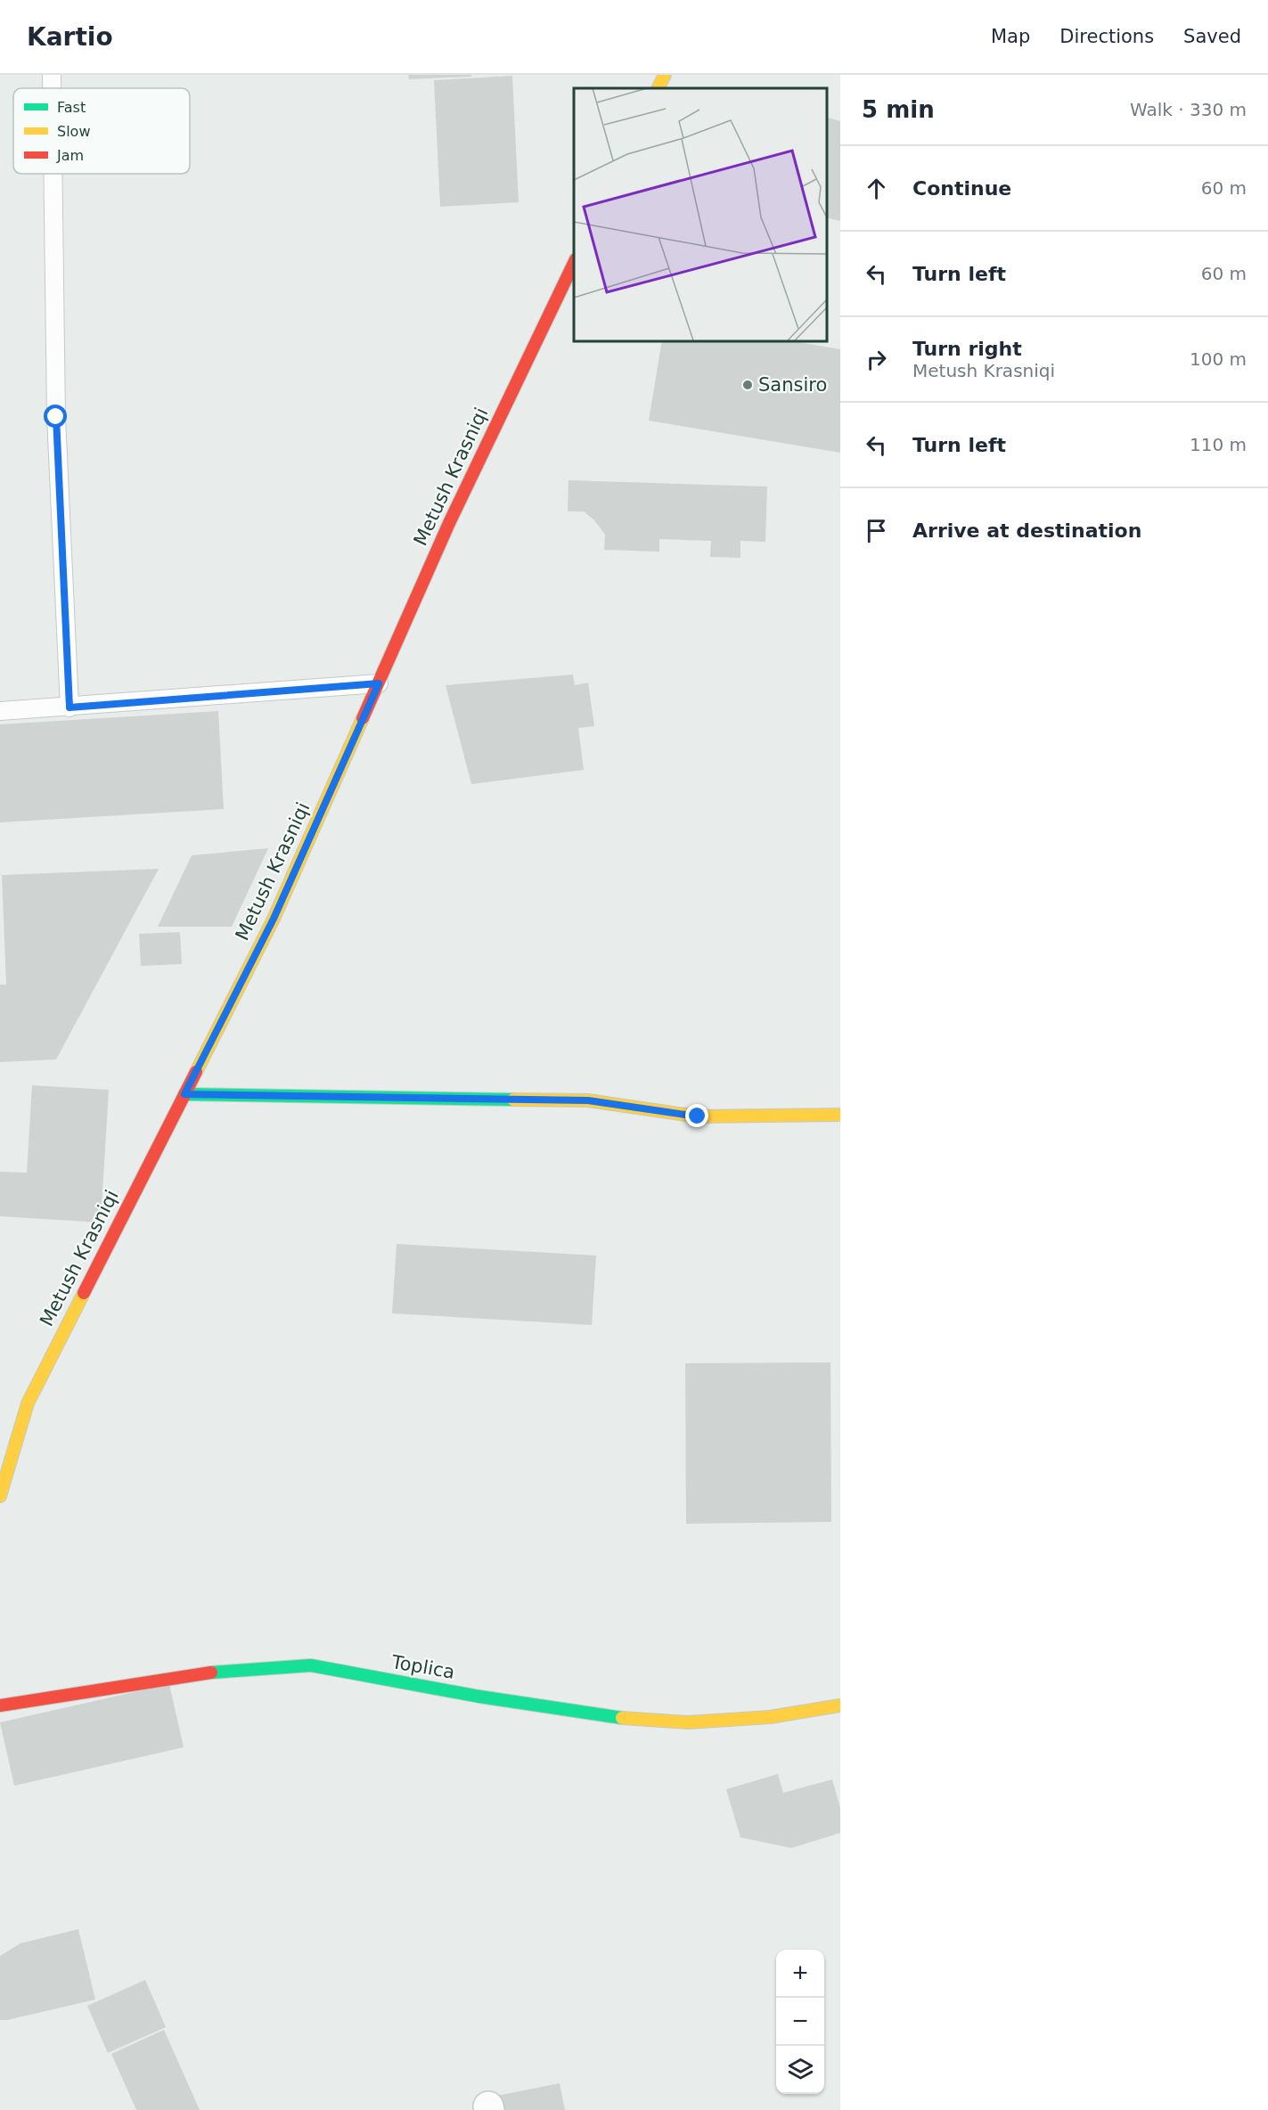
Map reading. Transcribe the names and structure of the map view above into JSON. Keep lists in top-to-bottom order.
{
  "streets": {
    "street": ["Metush Krasniqi", "Toplica"]
  },
  "places": ["Sansiro"],
  "legend": ["Fast", "Slow", "Jam"],
  "page": {
    "header": "Kartio",
    "nav": ["Map", "Directions", "Saved"],
    "heading": ["5 min", "Walk · 330 m"],
    "list": [
      ["Continue", "60 m"],
      ["Turn left", "60 m"],
      ["Turn right", "Metush Krasniqi", "100 m"],
      ["Turn left", "110 m"],
      "Arrive at destination"
    ],
    "map_buttons": ["+", "−"]
  }
}
